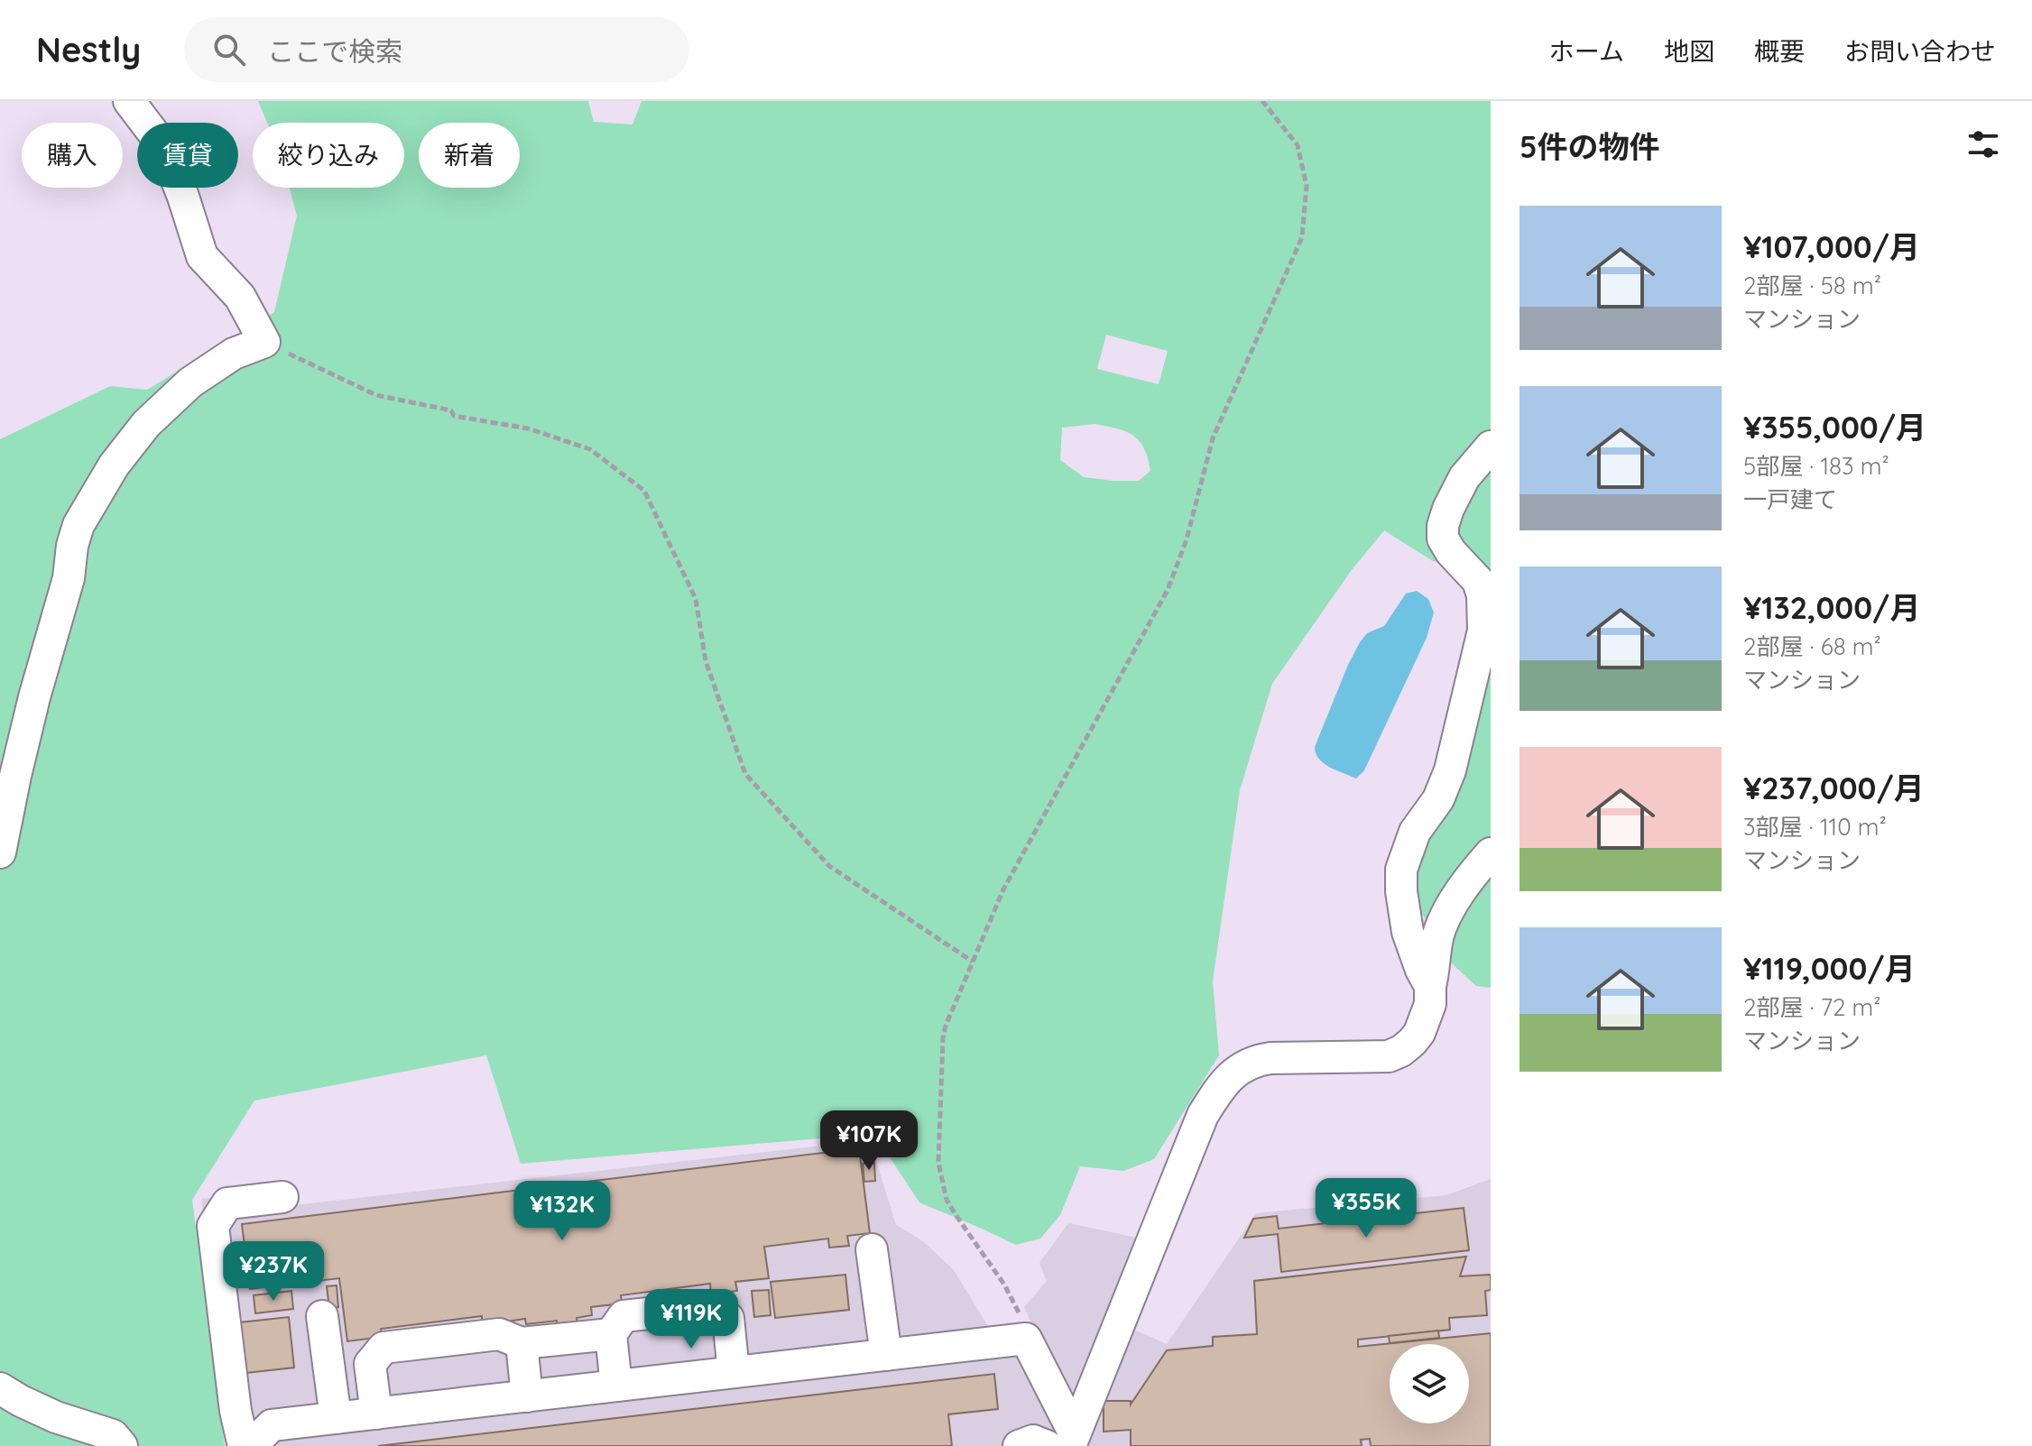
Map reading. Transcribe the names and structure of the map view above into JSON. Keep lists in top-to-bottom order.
{
  "page": {
    "header": "Nestly",
    "search": "ここで検索",
    "nav": [
      "ホーム",
      "地図",
      "概要",
      "お問い合わせ"
    ],
    "heading": "5件の物件",
    "chip": [
      "購入",
      "賃貸",
      "絞り込み",
      "新着"
    ],
    "list": [
      {
        "name": "¥107,000/月",
        "note": "2部屋 · 58 m² · マンション"
      },
      {
        "name": "¥355,000/月",
        "note": "5部屋 · 183 m² · 一戸建て"
      },
      {
        "name": "¥132,000/月",
        "note": "2部屋 · 68 m² · マンション"
      },
      {
        "name": "¥237,000/月",
        "note": "3部屋 · 110 m² · マンション"
      },
      {
        "name": "¥119,000/月",
        "note": "2部屋 · 72 m² · マンション"
      }
    ],
    "price": [
      "¥107K",
      "¥355K",
      "¥132K",
      "¥237K",
      "¥119K"
    ]
  }
}
